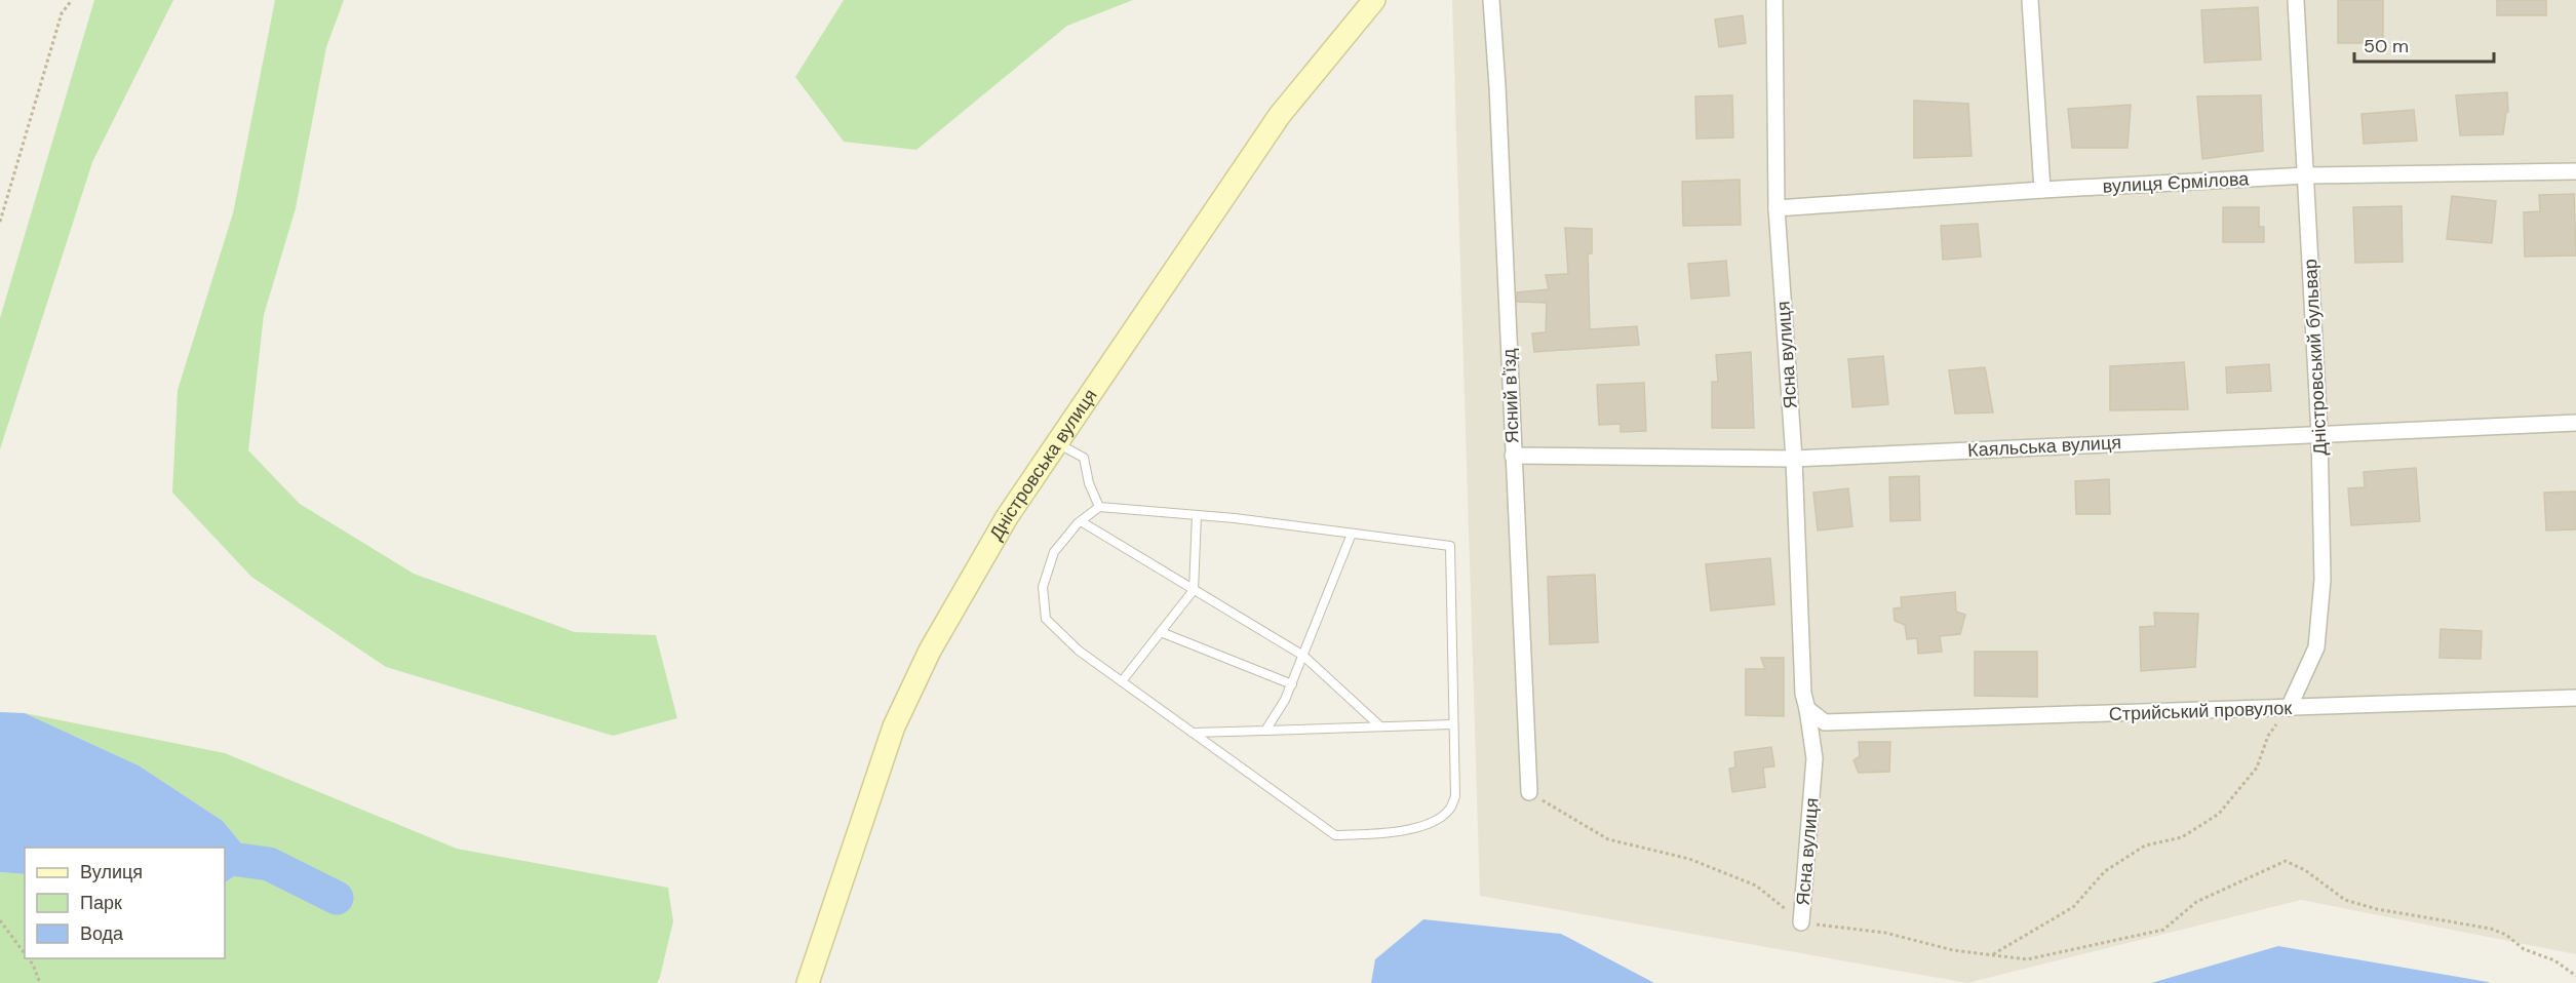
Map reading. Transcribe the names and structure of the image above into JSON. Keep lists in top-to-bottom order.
{
  "streets": {
    "street": [
      "вулиця Єрмілова",
      "Ясна вулиця",
      "Дністровський бульвар",
      "Ясний в'їзд",
      "Каяльська вулиця",
      "Дністровська вулиця",
      "Стрийський провулок"
    ]
  },
  "crossings": [
    ["вулиця Єрмілова", "Ясна вулиця"],
    ["вулиця Єрмілова", "Дністровський бульвар"],
    ["Ясна вулиця", "Каяльська вулиця"],
    ["Ясна вулиця", "Стрийський провулок"],
    ["Дністровський бульвар", "Каяльська вулиця"],
    ["Дністровський бульвар", "Стрийський провулок"],
    ["Ясний в'їзд", "Каяльська вулиця"]
  ],
  "legend": ["Вулиця", "Парк", "Вода"],
  "scale_bar": "50 m"
}
